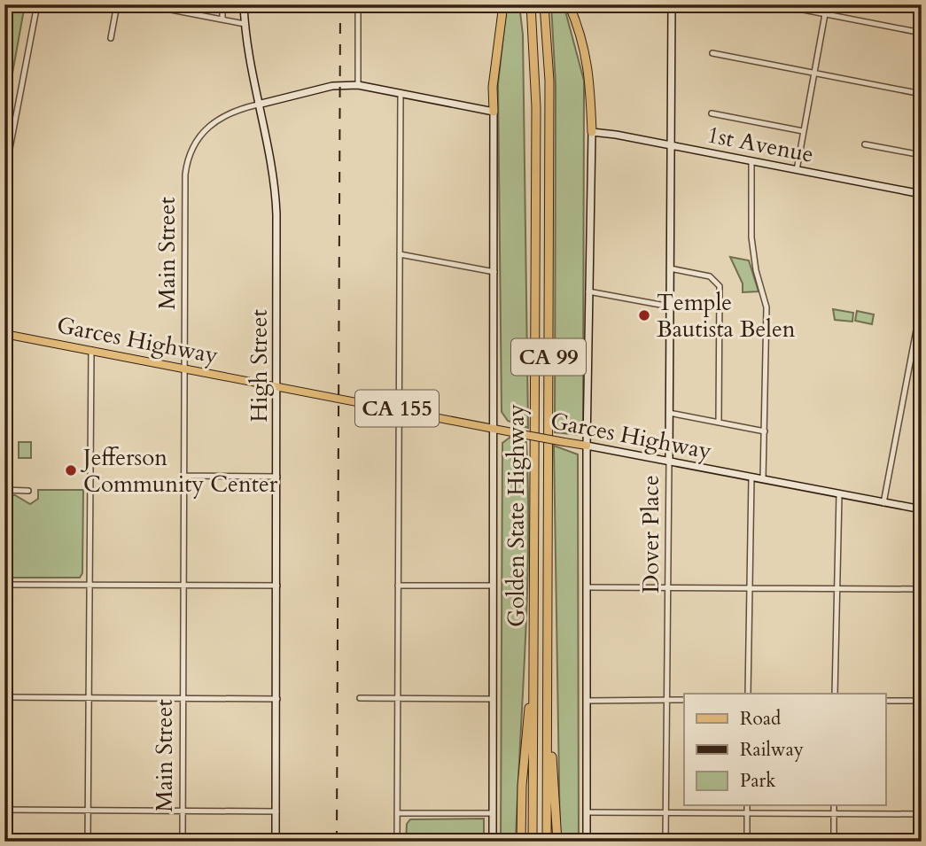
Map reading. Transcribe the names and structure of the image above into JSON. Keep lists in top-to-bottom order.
{
  "streets": {
    "highway": ["CA 99", "Golden State Highway"],
    "main road": ["Garces Highway", "CA 155"],
    "street": [
      "1st Avenue",
      "Main Street",
      "High Street",
      "Dover Place"
    ]
  },
  "crossings": [
    ["1st Avenue", "Dover Place"],
    ["Main Street", "Garces Highway"],
    ["Main Street", "High Street"],
    ["Garces Highway", "High Street"],
    ["Garces Highway", "Dover Place"]
  ],
  "places": ["Temple Bautista Belen", "Jefferson Community Center"],
  "legend": ["Road", "Railway", "Park"]
}
